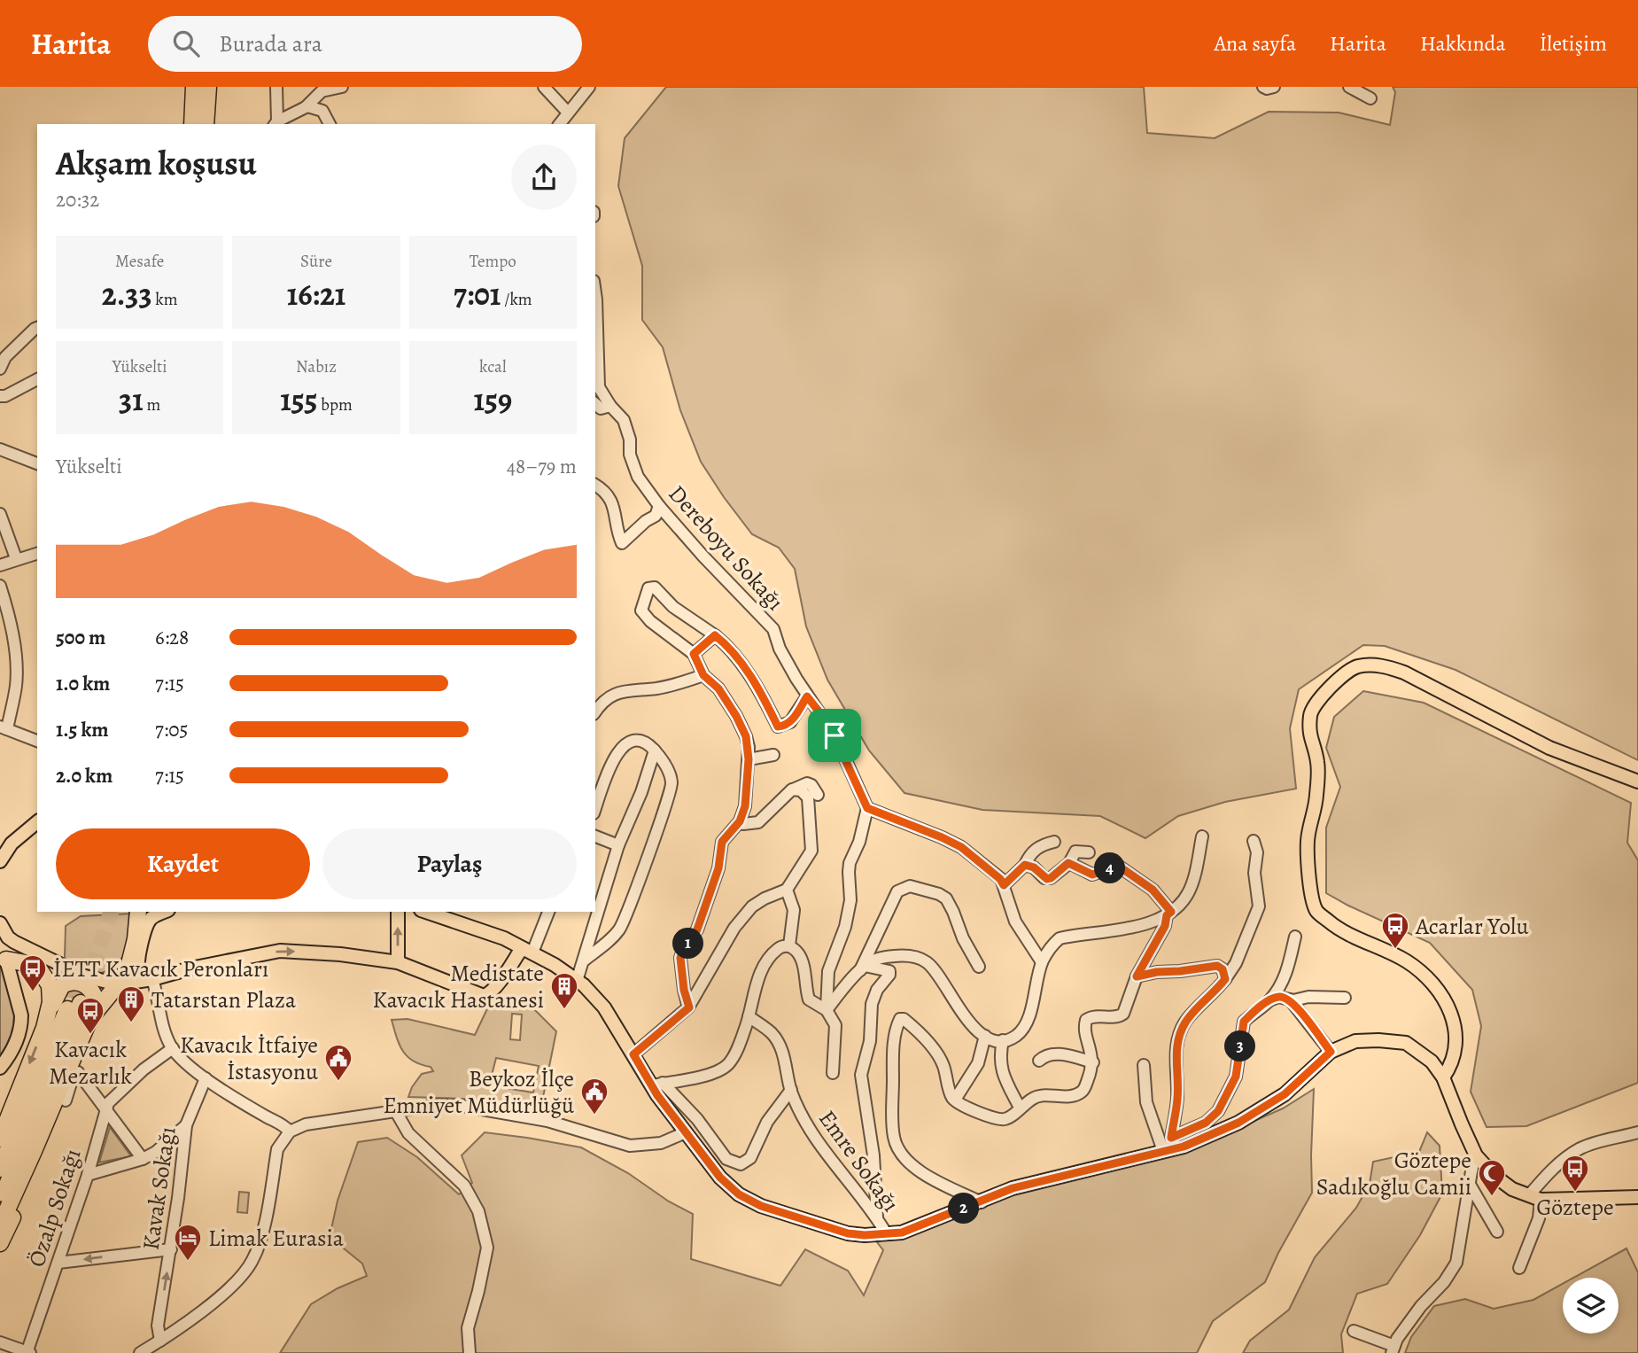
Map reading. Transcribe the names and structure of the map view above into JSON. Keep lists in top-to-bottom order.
{
  "streets": {
    "street": [
      "Dereboyu Sokağı",
      "Emre Sokağı",
      "Kavak Sokağı",
      "Özalp Sokağı"
    ]
  },
  "places": {
    "bus stop": [
      "Acarlar Yolu",
      "İETT Kavacık Peronları",
      "Kavacık Mezarlık",
      "Göztepe"
    ],
    "building": ["Medistate Kavacık Hastanesi", "Tatarstan Plaza"],
    "public building": ["Kavacık İtfaiye İstasyonu", "Beykoz İlçe Emniyet Müdürlüğü"],
    "mosque": ["Göztepe Sadıkoğlu Camii"],
    "hotel": ["Limak Eurasia"]
  },
  "page": {
    "header": "Harita",
    "search": "Burada ara",
    "nav": [
      "Ana sayfa",
      "Harita",
      "Hakkında",
      "İletişim"
    ],
    "heading": ["Akşam koşusu", "20:32"],
    "stats": [
      ["Mesafe", "2.33 km"],
      ["Süre", "16:21"],
      ["Tempo", "7:01 /km"],
      ["Yükselti", "31 m"],
      ["Nabız", "155 bpm"],
      ["kcal", "159"]
    ],
    "chart": ["Yükselti", "48–79 m"],
    "list": [
      {
        "name": "500 m",
        "note": "6:28"
      },
      {
        "name": "1.0 km",
        "note": "7:15"
      },
      {
        "name": "1.5 km",
        "note": "7:05"
      },
      {
        "name": "2.0 km",
        "note": "7:15"
      }
    ],
    "buttons": ["Kaydet", "Paylaş"],
    "pins": [
      "4",
      "1",
      "3",
      "2"
    ]
  }
}
